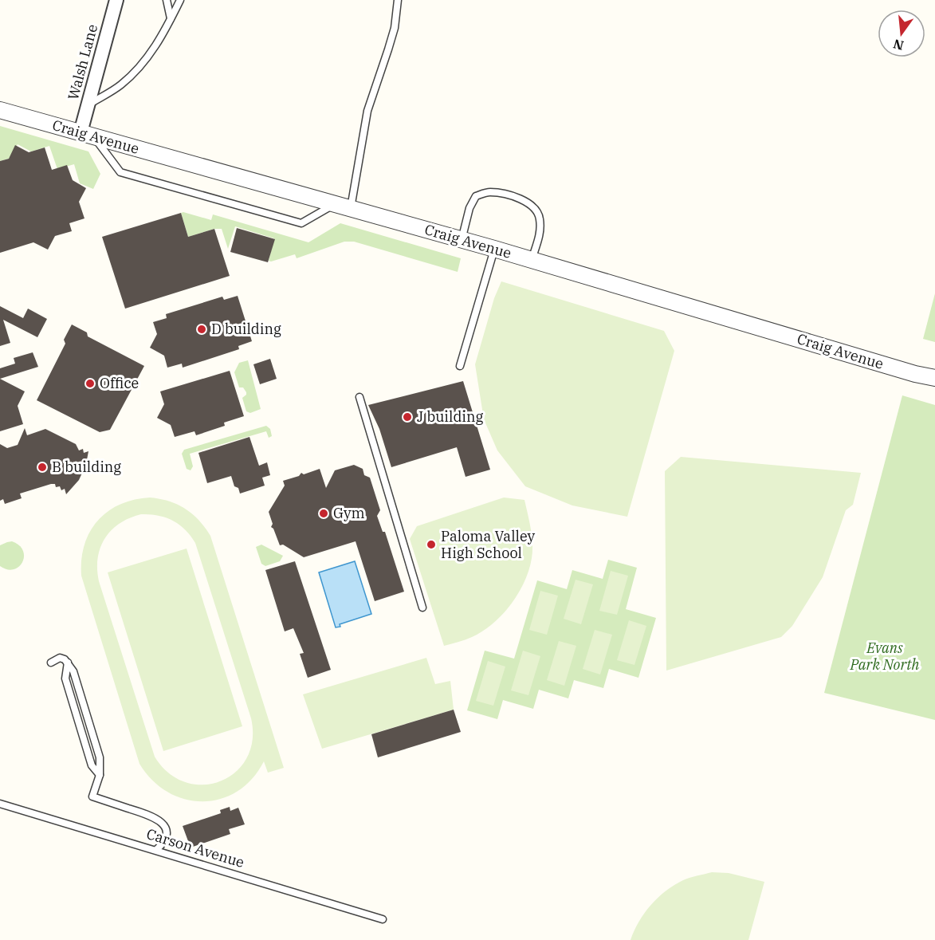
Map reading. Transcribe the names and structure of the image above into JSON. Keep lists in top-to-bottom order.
{
  "streets": {
    "street": ["Walsh Lane", "Craig Avenue"],
    "lane": ["Carson Avenue"]
  },
  "crossings": [
    ["Walsh Lane", "Craig Avenue"]
  ],
  "parks": ["Evans Park North"],
  "places": [
    "D building",
    "Office",
    "J building",
    "B building",
    "Gym",
    "Paloma Valley High School"
  ],
  "north": "bottom"
}
